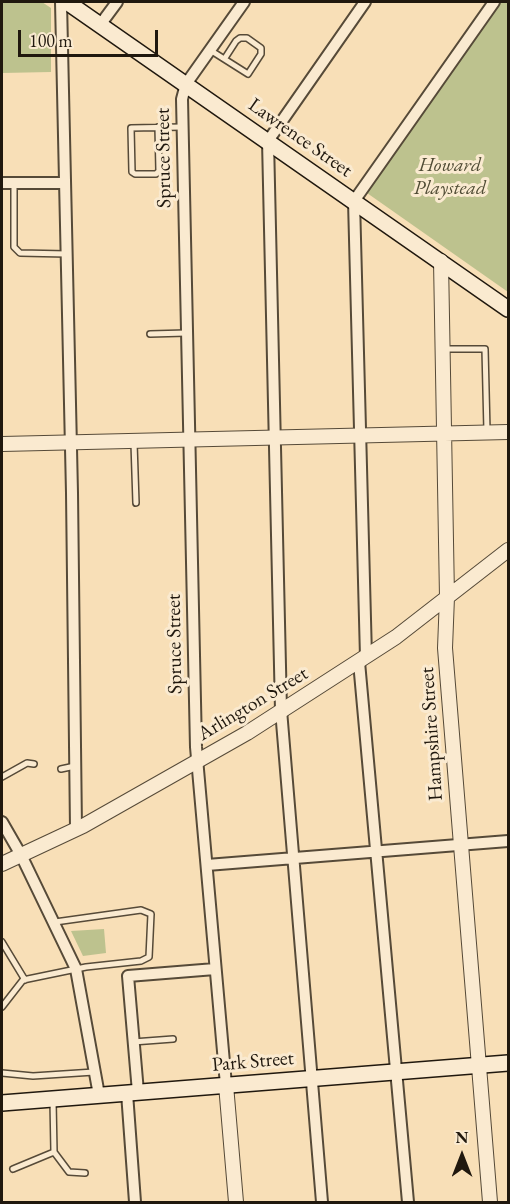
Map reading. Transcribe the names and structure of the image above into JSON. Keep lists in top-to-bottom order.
{
  "streets": {
    "main road": ["Lawrence Street", "Park Street"],
    "street": ["Spruce Street", "Arlington Street", "Hampshire Street"]
  },
  "crossings": [
    ["Lawrence Street", "Spruce Street"],
    ["Lawrence Street", "Hampshire Street"],
    ["Spruce Street", "Arlington Street"],
    ["Spruce Street", "Park Street"],
    ["Arlington Street", "Hampshire Street"],
    ["Hampshire Street", "Park Street"]
  ],
  "parks": ["Howard Playstead"],
  "scale_bar": "100 m",
  "north": "top"
}
